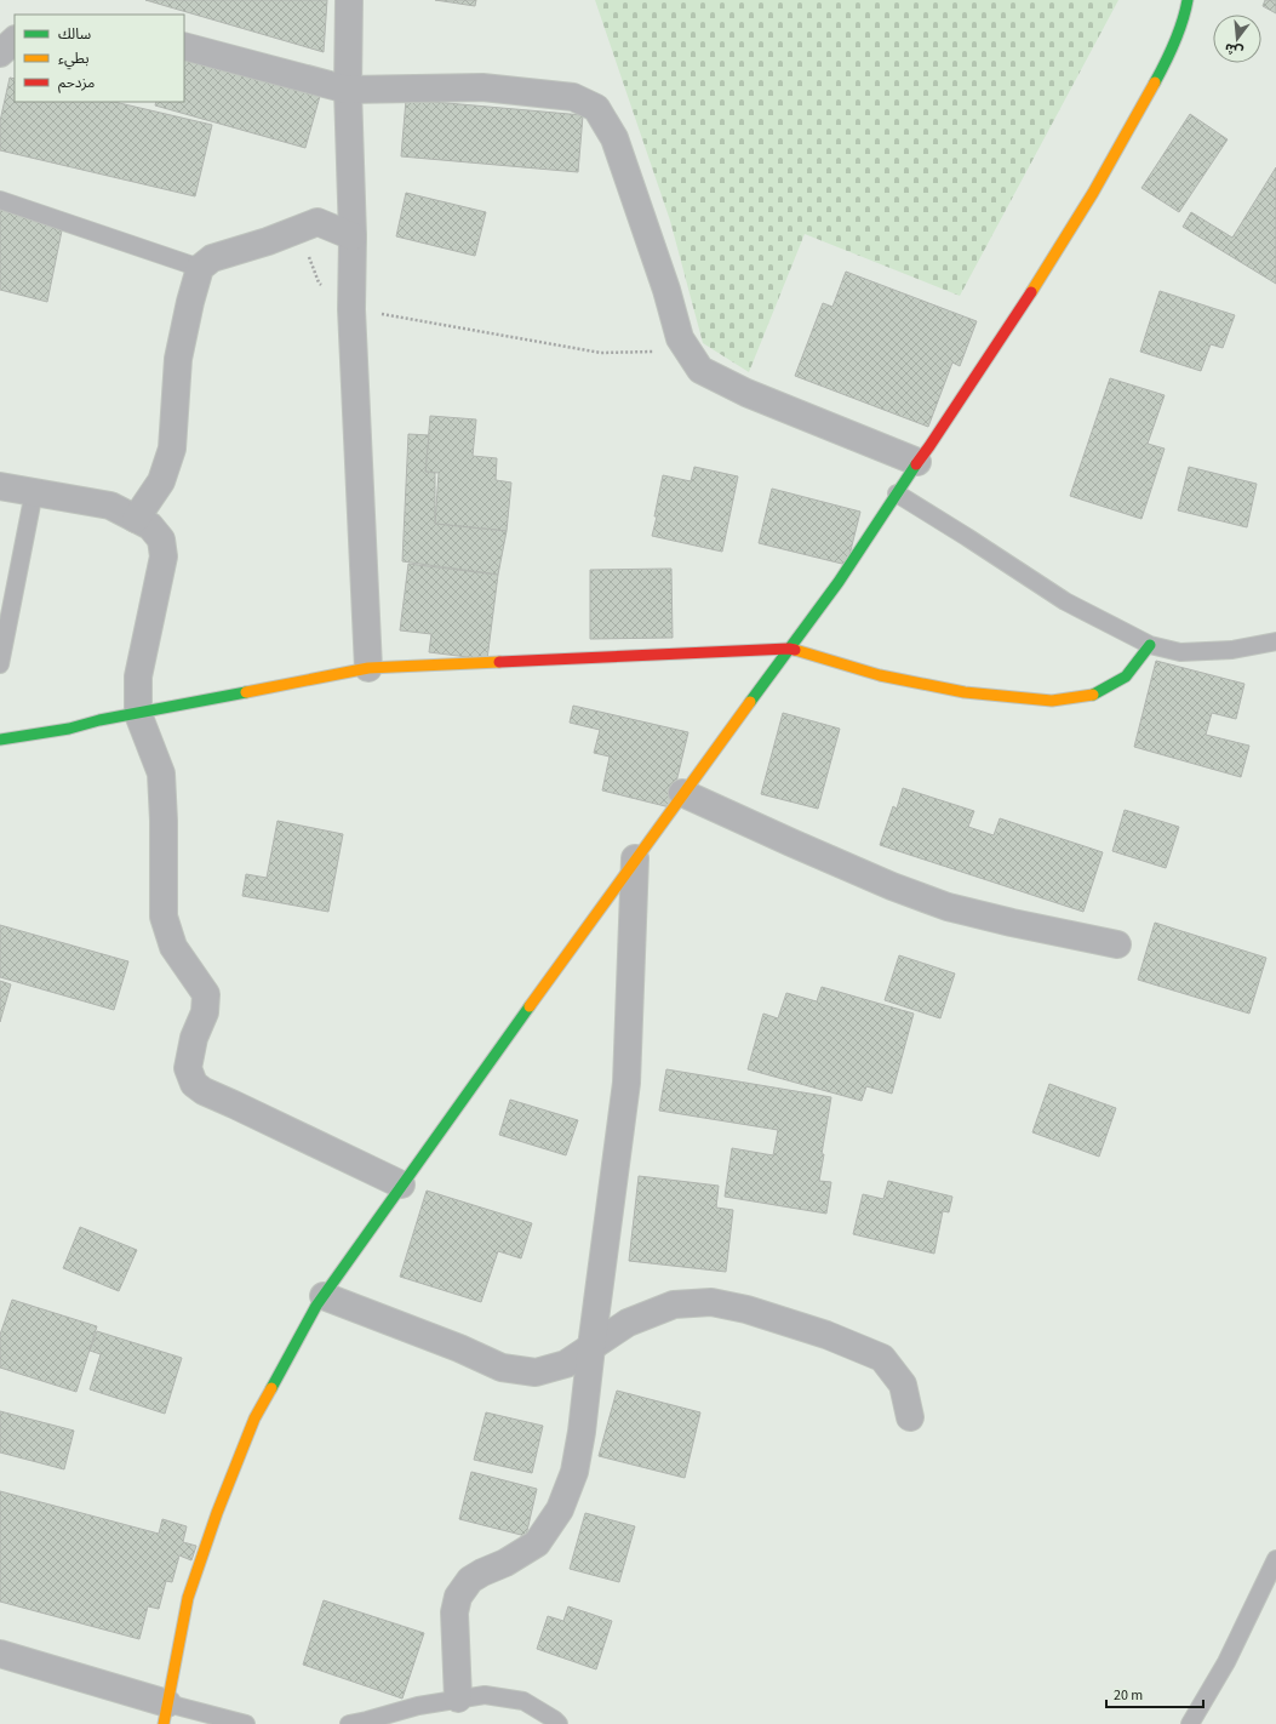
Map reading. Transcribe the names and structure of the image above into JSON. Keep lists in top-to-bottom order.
{
  "legend": ["سالك", "بطيء", "مزدحم"],
  "scale_bar": "20 m",
  "north": "bottom"
}
